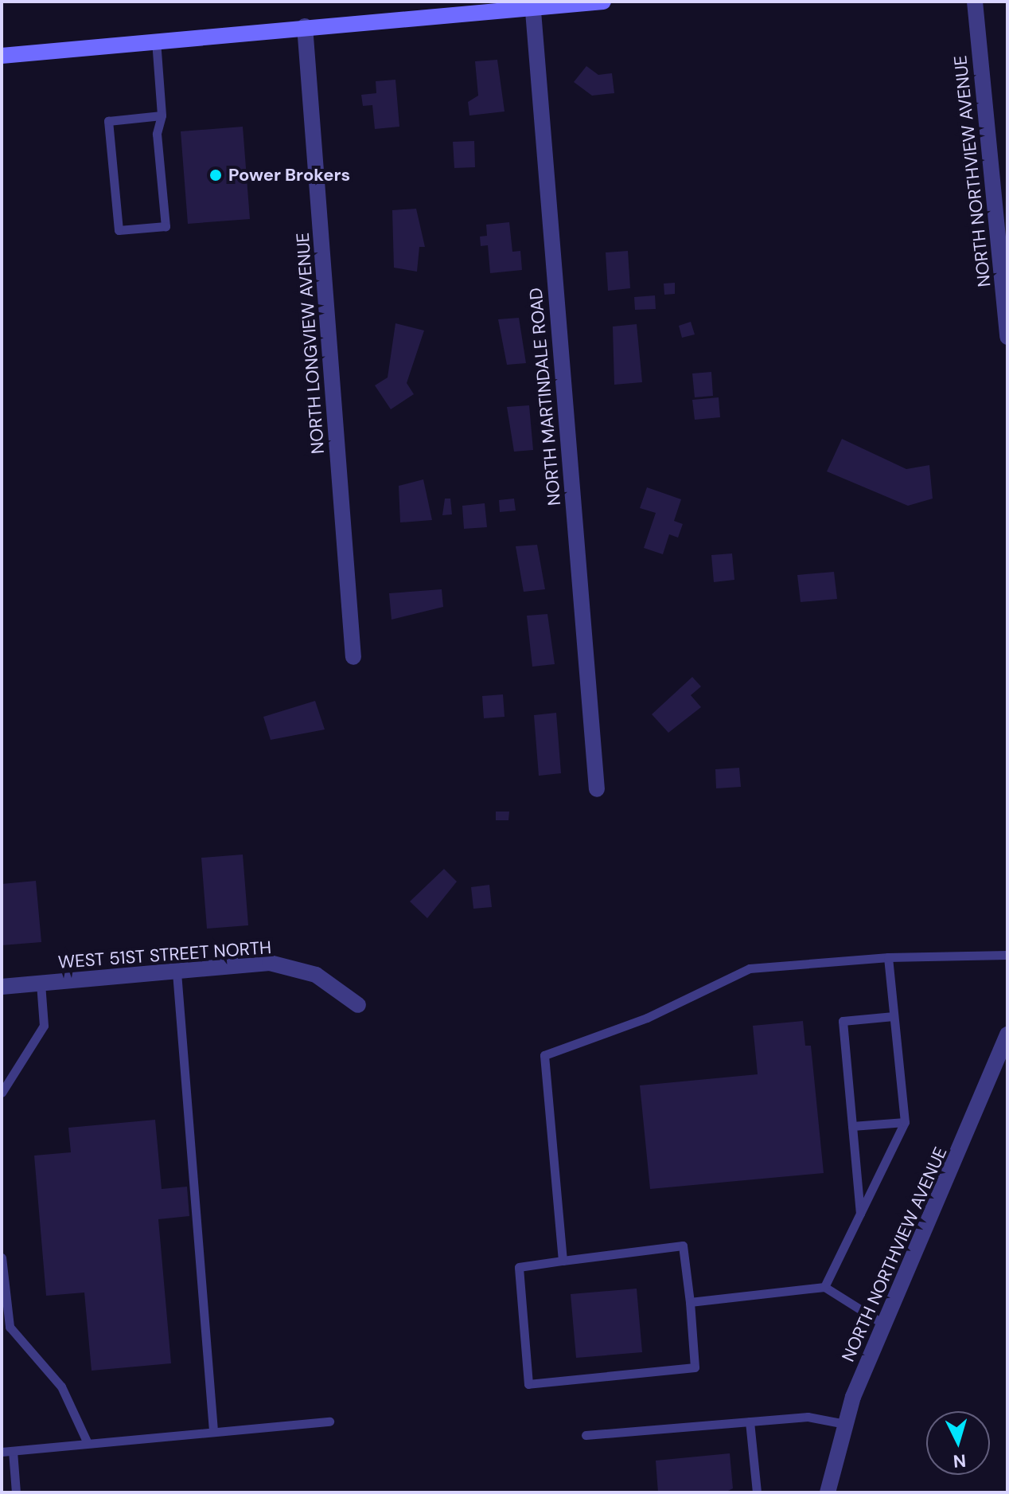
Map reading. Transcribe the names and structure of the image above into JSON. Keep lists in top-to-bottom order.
{
  "streets": {
    "street": [
      "NORTH NORTHVIEW AVENUE",
      "NORTH LONGVIEW AVENUE",
      "NORTH MARTINDALE ROAD",
      "WEST 51ST STREET NORTH"
    ]
  },
  "places": ["Power Brokers"],
  "north": "bottom"
}
